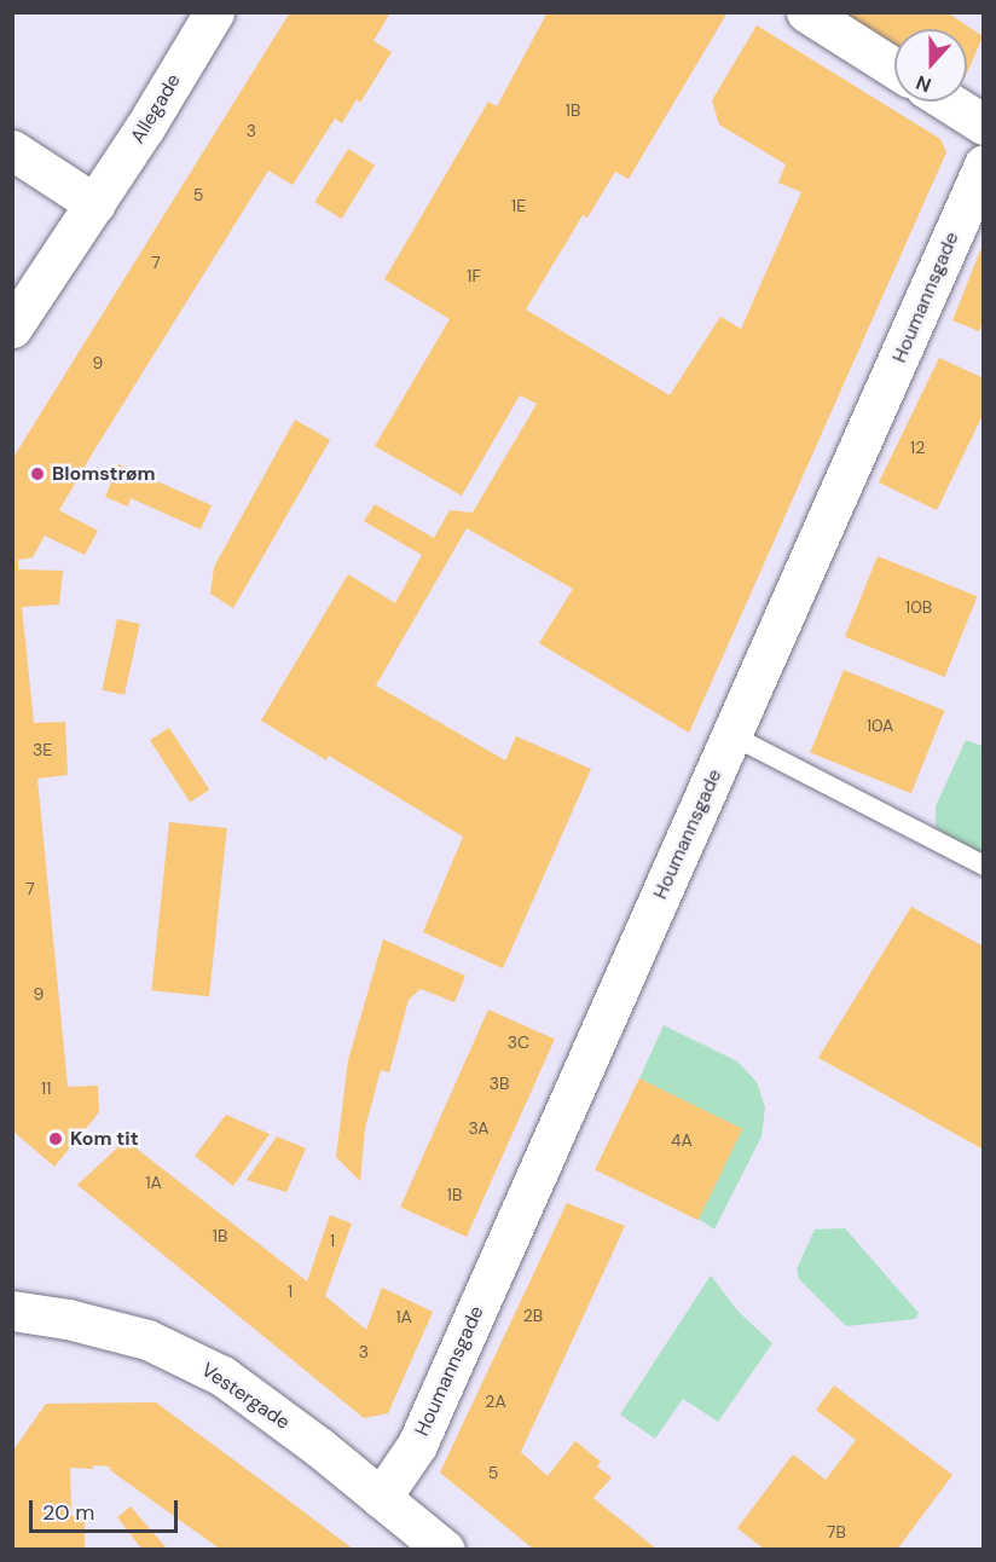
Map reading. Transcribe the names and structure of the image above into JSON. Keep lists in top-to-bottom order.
{
  "streets": {
    "street": ["Allegade", "Houmannsgade", "Vestergade"]
  },
  "crossings": [
    ["Houmannsgade", "Vestergade"]
  ],
  "places": ["Blomstrøm", "Kom tit"],
  "house_numbers": [
    "1B",
    "3",
    "5",
    "1E",
    "7",
    "1F",
    "9",
    "12",
    "10B",
    "10A",
    "3E",
    "7",
    "9",
    "3C",
    "3B",
    "11",
    "3A",
    "4A",
    "1A",
    "1B",
    "1B",
    "1",
    "1",
    "2B",
    "1A",
    "3",
    "2A",
    "5",
    "7B"
  ],
  "scale_bar": "20 m",
  "north": "bottom"
}
